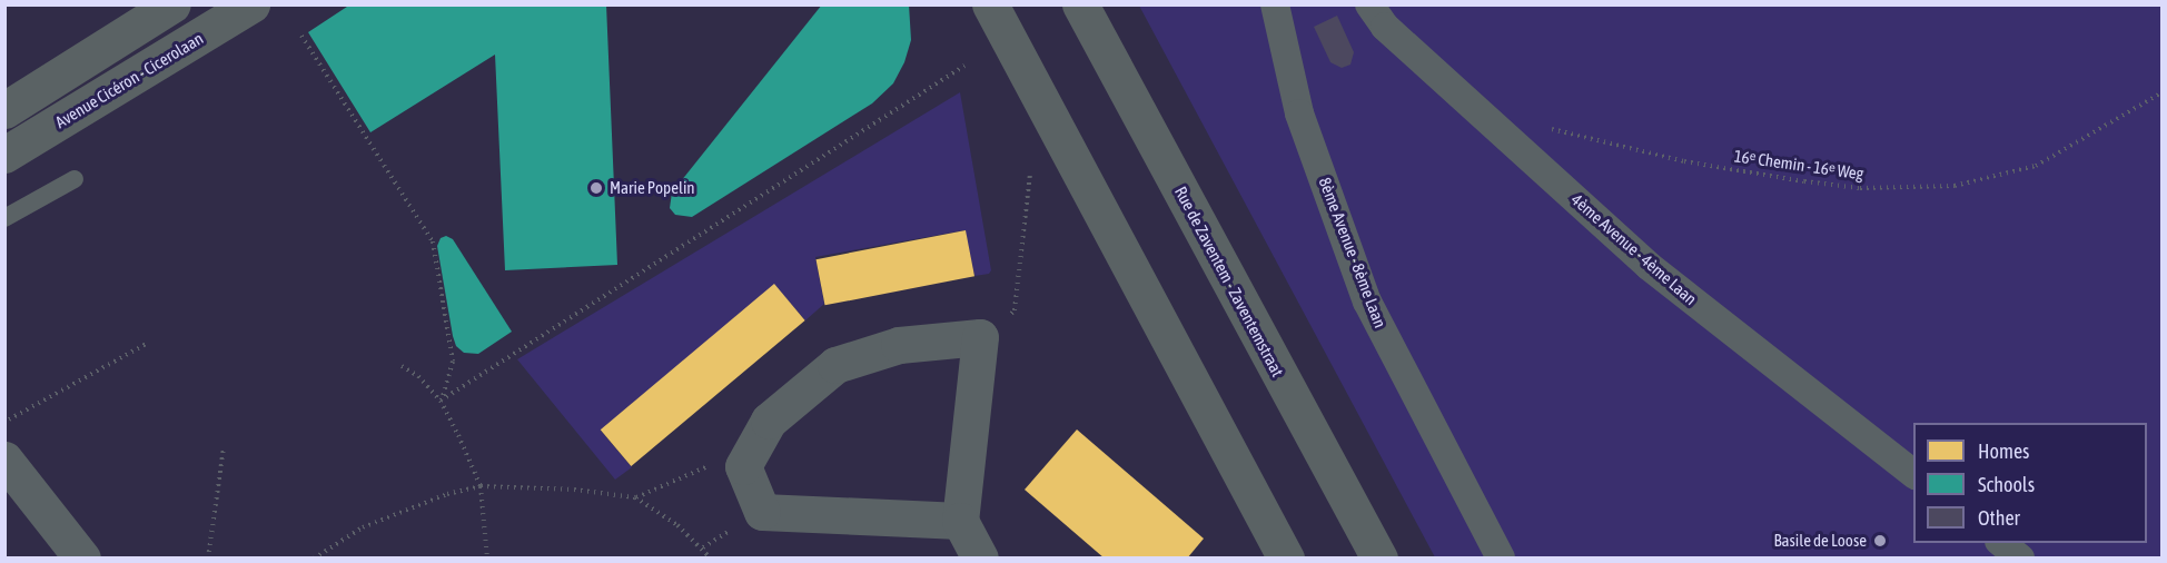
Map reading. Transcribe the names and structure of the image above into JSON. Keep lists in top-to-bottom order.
{
  "streets": {
    "main road": ["Avenue Cicéron - Cicerolaan", "Rue de Zaventem - Zaventemstraat"],
    "street": ["4ème Avenue - 4ème Laan", "8ème Avenue - 8ème Laan"],
    "path": ["16ᵉ Chemin - 16ᵉ Weg"]
  },
  "crossings": [
    ["16ᵉ Chemin - 16ᵉ Weg", "4ème Avenue - 4ème Laan"]
  ],
  "places": ["Marie Popelin", "Basile de Loose"],
  "legend": ["Homes", "Schools", "Other"]
}
